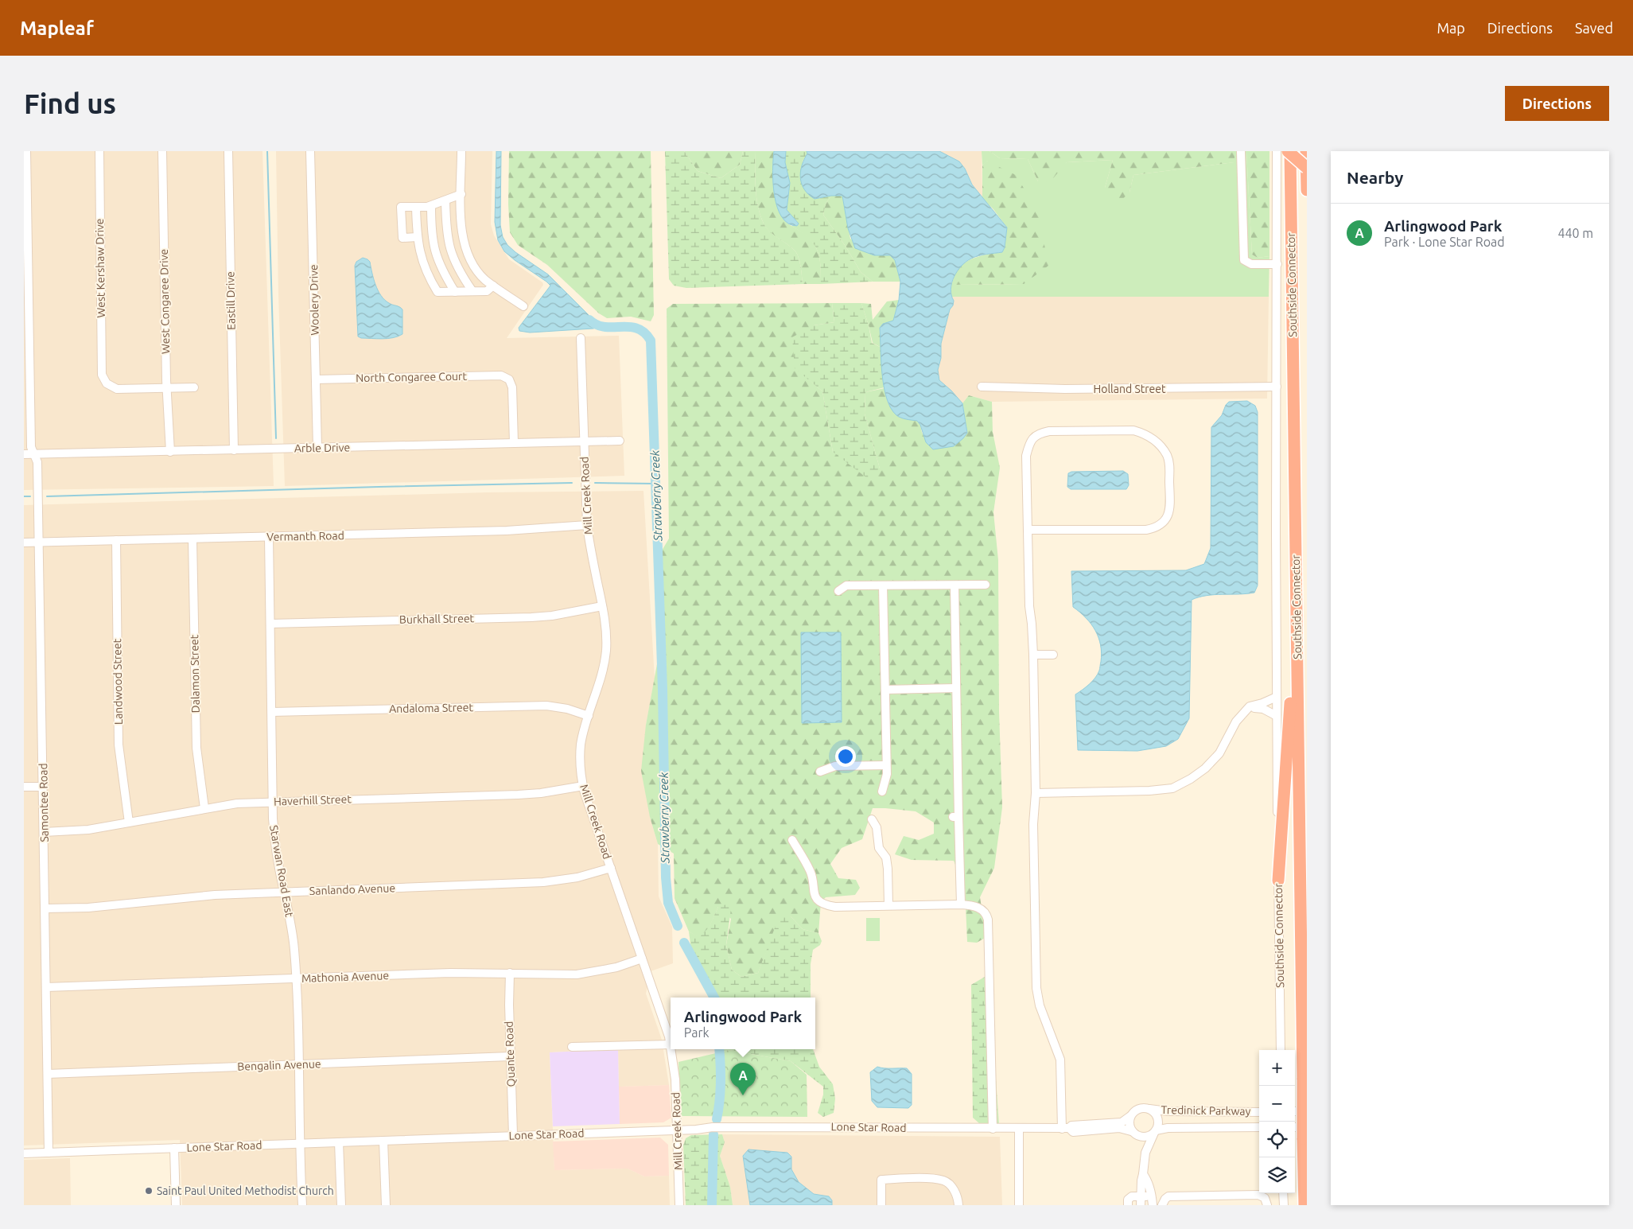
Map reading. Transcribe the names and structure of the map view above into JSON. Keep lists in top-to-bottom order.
{
  "streets": {
    "highway": ["Southside Connector"],
    "street": [
      "West Kershaw Drive",
      "Woolery Drive",
      "Eastill Drive",
      "West Congaree Drive",
      "North Congaree Court",
      "Holland Street",
      "Arble Drive",
      "Mill Creek Road",
      "Vermanth Road",
      "Burkhall Street",
      "Dalamon Street",
      "Landwood Street",
      "Andaloma Street",
      "Haverhill Street",
      "Samontee Road",
      "Starwan Road East",
      "Sanlando Avenue",
      "Mathonia Avenue",
      "Quante Road",
      "Bengalin Avenue",
      "Tredinick Parkway",
      "Lone Star Road"
    ]
  },
  "crossings": [
    ["West Kershaw Drive", "West Congaree Drive"],
    ["Southside Connector", "Holland Street"],
    ["Woolery Drive", "North Congaree Court"],
    ["Woolery Drive", "Arble Drive"],
    ["Eastill Drive", "Arble Drive"],
    ["West Congaree Drive", "Arble Drive"],
    ["North Congaree Court", "Arble Drive"],
    ["Arble Drive", "Mill Creek Road"],
    ["Arble Drive", "Samontee Road"],
    ["Mill Creek Road", "Vermanth Road"],
    ["Mill Creek Road", "Burkhall Street"],
    ["Mill Creek Road", "Andaloma Street"],
    ["Mill Creek Road", "Haverhill Street"],
    ["Mill Creek Road", "Sanlando Avenue"],
    ["Mill Creek Road", "Mathonia Avenue"],
    ["Mill Creek Road", "Lone Star Road"],
    ["Vermanth Road", "Dalamon Street"],
    ["Vermanth Road", "Landwood Street"],
    ["Vermanth Road", "Samontee Road"],
    ["Vermanth Road", "Starwan Road East"],
    ["Burkhall Street", "Starwan Road East"],
    ["Dalamon Street", "Haverhill Street"],
    ["Landwood Street", "Haverhill Street"],
    ["Andaloma Street", "Starwan Road East"],
    ["Haverhill Street", "Samontee Road"],
    ["Haverhill Street", "Starwan Road East"],
    ["Samontee Road", "Sanlando Avenue"],
    ["Samontee Road", "Mathonia Avenue"],
    ["Samontee Road", "Bengalin Avenue"],
    ["Samontee Road", "Lone Star Road"],
    ["Starwan Road East", "Sanlando Avenue"],
    ["Starwan Road East", "Mathonia Avenue"],
    ["Starwan Road East", "Bengalin Avenue"],
    ["Starwan Road East", "Lone Star Road"],
    ["Mathonia Avenue", "Quante Road"],
    ["Quante Road", "Bengalin Avenue"],
    ["Quante Road", "Lone Star Road"],
    ["Tredinick Parkway", "Lone Star Road"]
  ],
  "water": ["Strawberry Creek"],
  "places": ["Saint Paul United Methodist Church"],
  "page": {
    "header": "Mapleaf",
    "nav": ["Map", "Directions", "Saved"],
    "buttons": "Directions",
    "title": "Find us",
    "heading": "Nearby",
    "list": [
      {
        "mark": "A",
        "name": "Arlingwood Park",
        "note": "Park · Lone Star Road",
        "value": "440 m"
      }
    ],
    "popup": ["Arlingwood Park", "Park"],
    "map_buttons": ["+", "−"],
    "pins": "A"
  }
}
